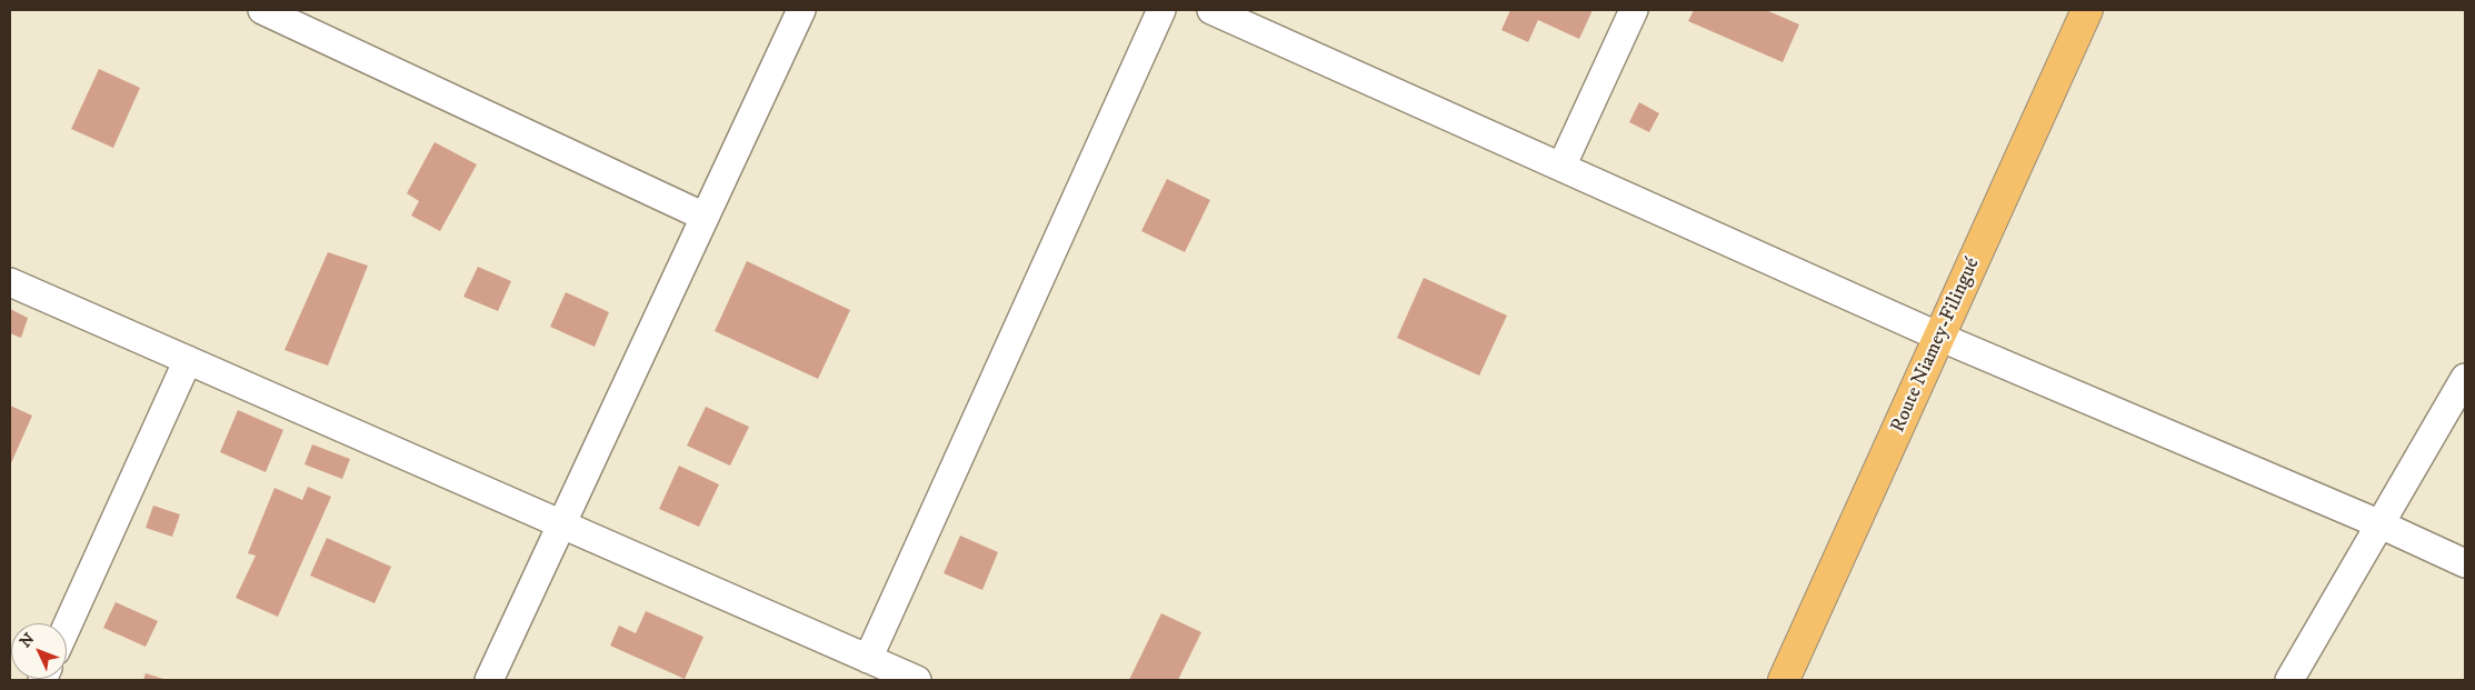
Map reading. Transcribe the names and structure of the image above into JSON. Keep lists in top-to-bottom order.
{
  "streets": {
    "main road": ["Route Niamey-Filingué"]
  },
  "north": "top left"
}
